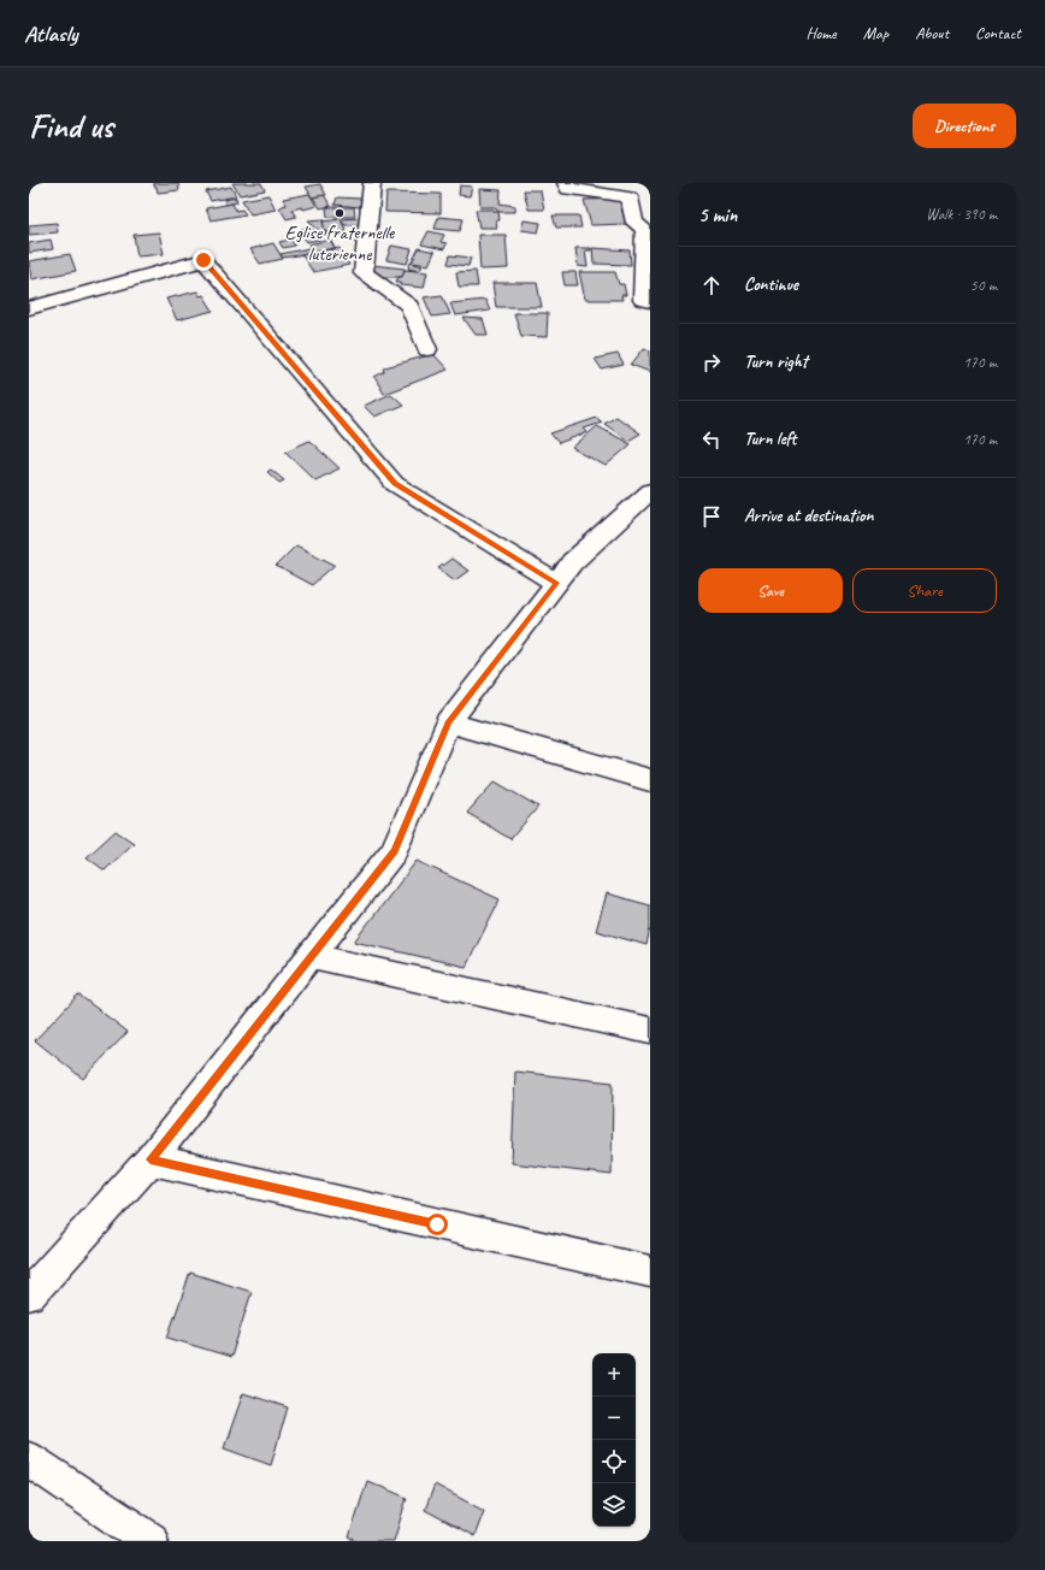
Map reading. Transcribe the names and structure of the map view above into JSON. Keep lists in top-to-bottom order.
{
  "places": ["Eglise fraternelle luterienne"],
  "page": {
    "header": "Atlasly",
    "nav": [
      "Home",
      "Map",
      "About",
      "Contact"
    ],
    "buttons": [
      "Directions",
      ["Save", "Share"]
    ],
    "title": "Find us",
    "heading": ["5 min", "Walk · 390 m"],
    "list": [
      ["Continue", "50 m"],
      ["Turn right", "170 m"],
      ["Turn left", "170 m"],
      "Arrive at destination"
    ],
    "map_buttons": ["+", "−"]
  }
}
